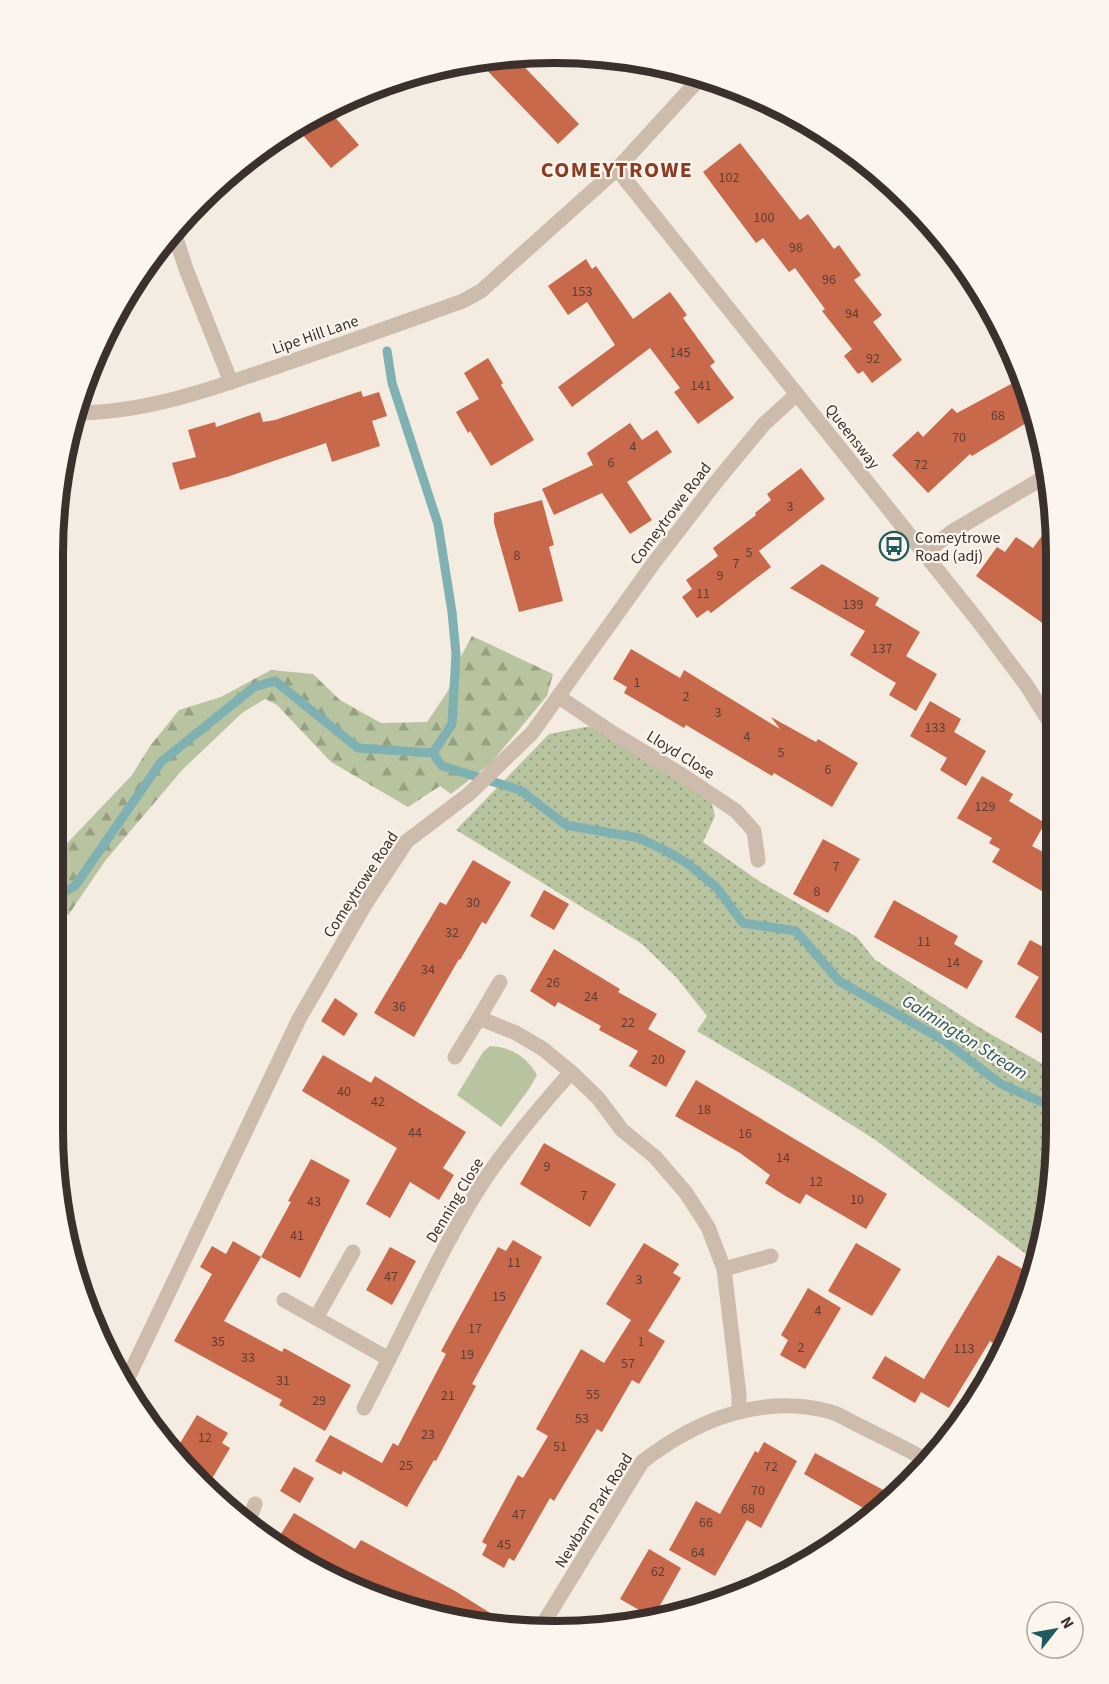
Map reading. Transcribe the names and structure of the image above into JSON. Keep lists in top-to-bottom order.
{
  "streets": {
    "street": [
      "Lipe Hill Lane",
      "Queensway",
      "Comeytrowe Road",
      "Lloyd Close",
      "Denning Close",
      "Newbarn Park Road"
    ]
  },
  "crossings": [
    ["Lipe Hill Lane", "Queensway"],
    ["Queensway", "Comeytrowe Road"],
    ["Comeytrowe Road", "Lloyd Close"]
  ],
  "districts": ["COMEYTROWE"],
  "water": ["Galmington Stream"],
  "places": {
    "bus stop": ["Comeytrowe Road (adj)"]
  },
  "house_numbers": [
    "102",
    "100",
    "98",
    "96",
    "153",
    "94",
    "145",
    "92",
    "141",
    "68",
    "70",
    "4",
    "6",
    "72",
    "3",
    "5",
    "8",
    "7",
    "9",
    "11",
    "139",
    "137",
    "1",
    "2",
    "3",
    "133",
    "4",
    "5",
    "6",
    "129",
    "7",
    "8",
    "30",
    "32",
    "11",
    "14",
    "34",
    "26",
    "24",
    "36",
    "22",
    "20",
    "40",
    "42",
    "18",
    "44",
    "16",
    "14",
    "9",
    "12",
    "7",
    "10",
    "43",
    "41",
    "11",
    "47",
    "3",
    "15",
    "4",
    "17",
    "35",
    "1",
    "2",
    "113",
    "19",
    "33",
    "57",
    "31",
    "55",
    "21",
    "29",
    "53",
    "23",
    "12",
    "51",
    "25",
    "72",
    "70",
    "68",
    "47",
    "66",
    "45",
    "64",
    "62"
  ],
  "north": "top right"
}
